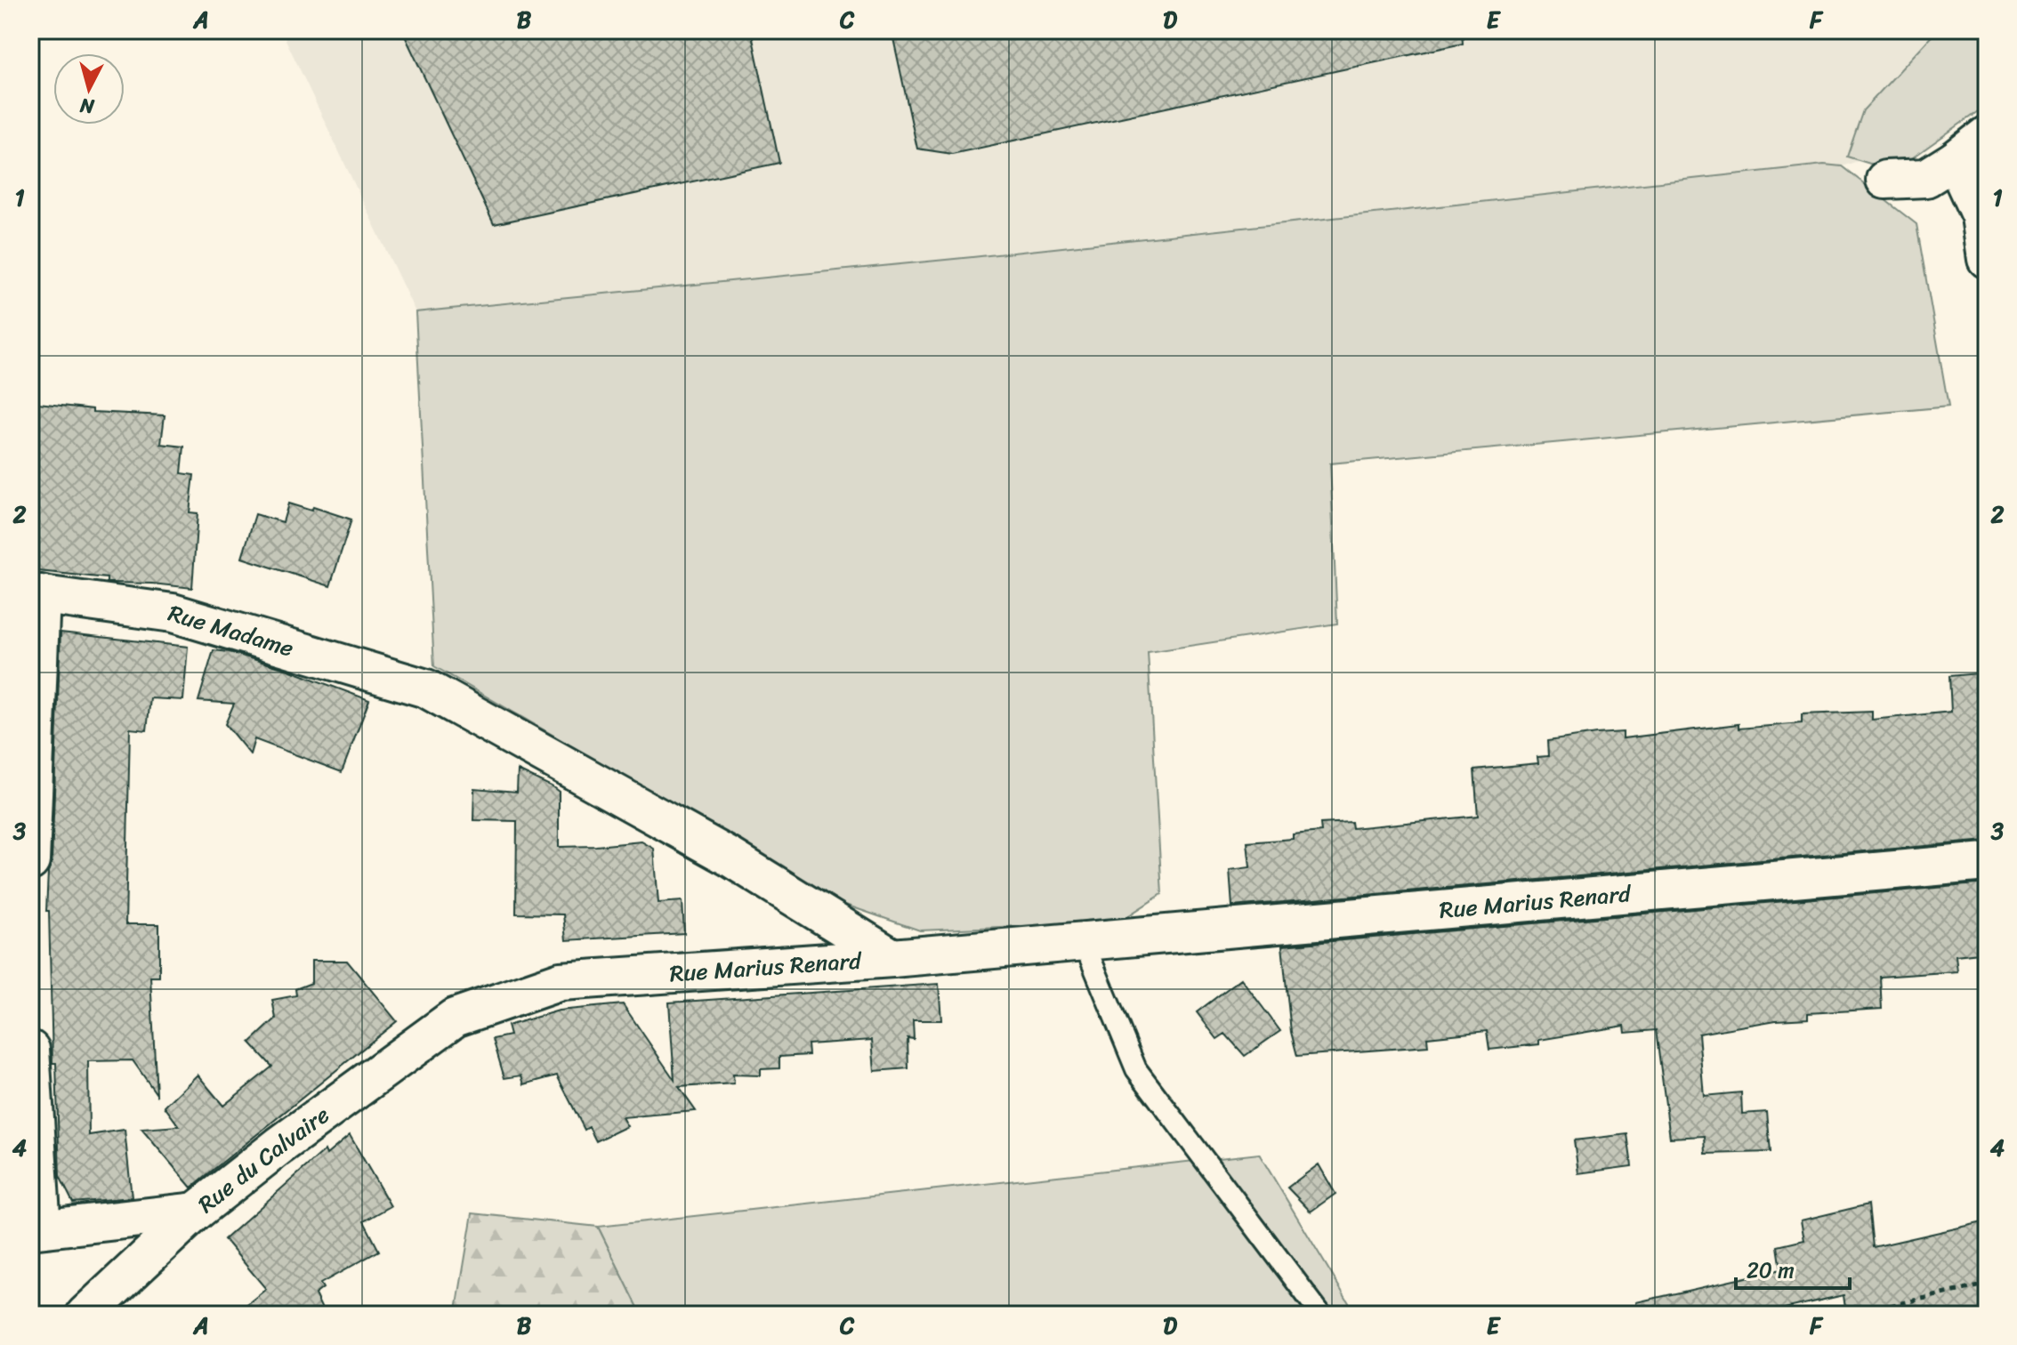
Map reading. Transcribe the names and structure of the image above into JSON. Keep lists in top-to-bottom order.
{
  "streets": {
    "street": ["Rue Madame", "Rue Marius Renard", "Rue du Calvaire"]
  },
  "crossings": [
    ["Rue Madame", "Rue Marius Renard"],
    ["Rue Marius Renard", "Rue du Calvaire"]
  ],
  "scale_bar": "20 m",
  "north": "bottom",
  "grid": {
    "columns": [
      "A",
      "B",
      "C",
      "D",
      "E",
      "F"
    ],
    "rows": [
      "1",
      "2",
      "3",
      "4"
    ]
  }
}
